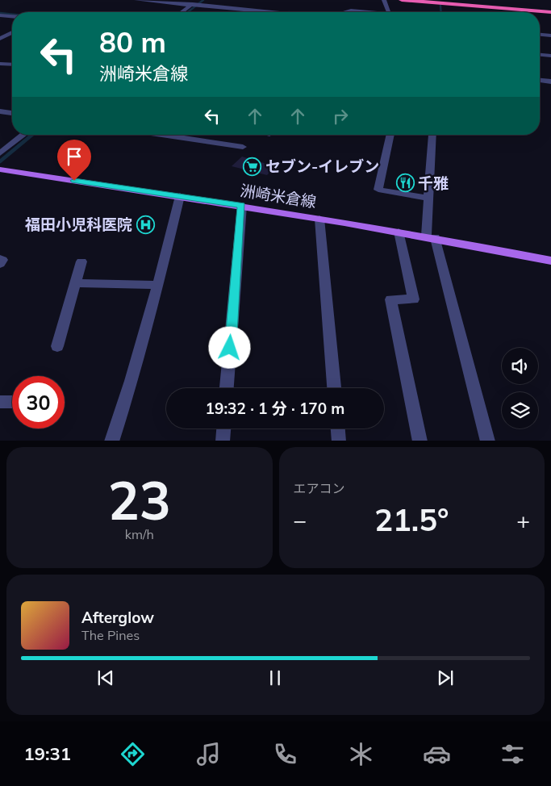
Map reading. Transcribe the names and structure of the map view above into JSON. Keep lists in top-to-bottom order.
{
  "streets": {
    "main road": ["洲崎米倉線"]
  },
  "places": {
    "supermarket": ["セブン-イレブン"],
    "restaurant": ["千雅"],
    "hospital": ["福田小児科医院"]
  },
  "page": {
    "turn": ["80 m", "洲崎米倉線"],
    "limit": "30",
    "trip": "19:32 · 1 分 · 170 m",
    "tile": [
      ["23", "km/h"],
      "エアコン"
    ],
    "heat": ["−", "21.5°", "+"],
    "song": ["Afterglow", "The Pines"],
    "tabs": "19:31"
  }
}
